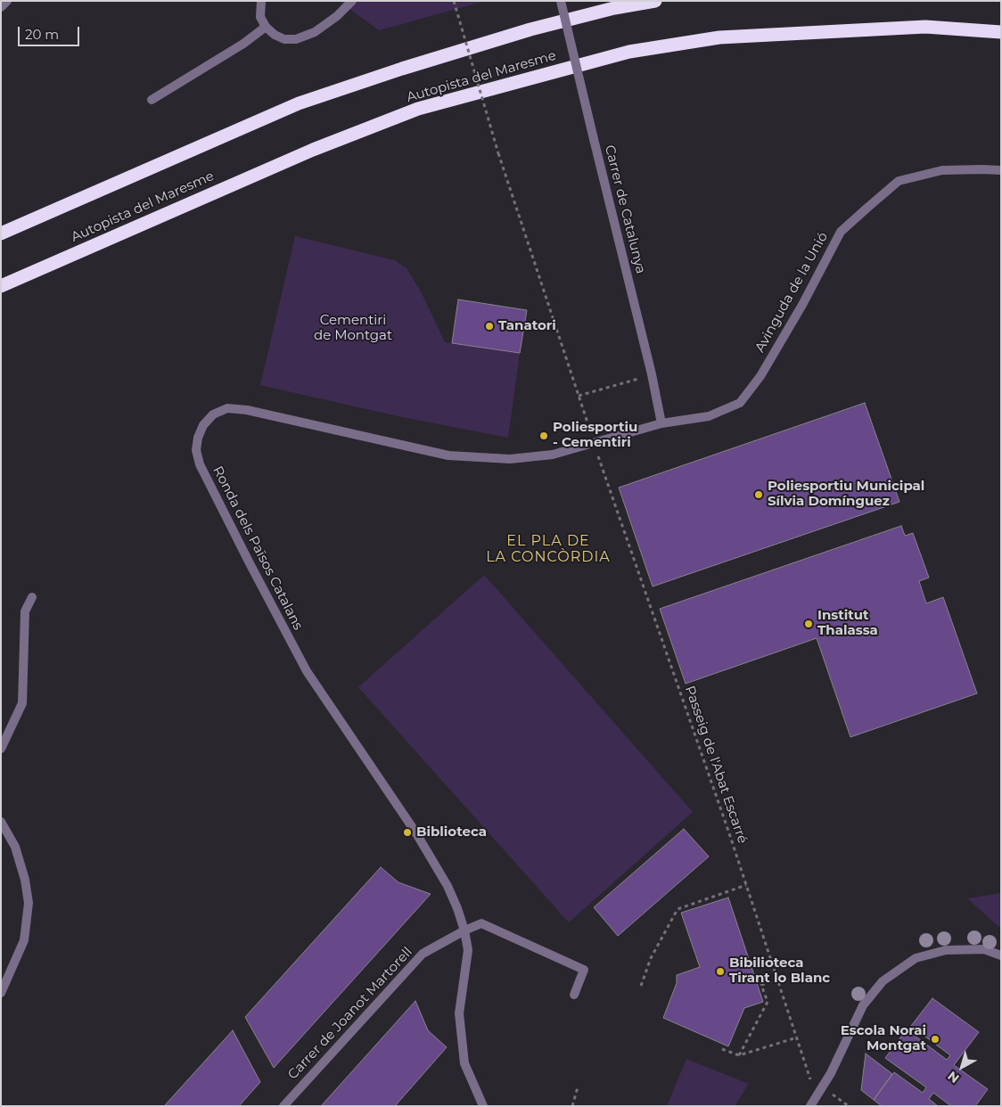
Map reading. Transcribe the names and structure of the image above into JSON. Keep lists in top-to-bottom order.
{
  "streets": {
    "highway": ["Autopista del Maresme"],
    "street": [
      "Carrer de Catalunya",
      "Avinguda de la Unió",
      "Ronda dels Països Catalans",
      "Carrer de Joanot Martorell"
    ],
    "path": ["Passeig de l'Abat Escarré"]
  },
  "crossings": [
    ["Carrer de Catalunya", "Avinguda de la Unió"],
    ["Carrer de Catalunya", "Ronda dels Països Catalans"],
    ["Avinguda de la Unió", "Ronda dels Països Catalans"],
    ["Ronda dels Països Catalans", "Carrer de Joanot Martorell"]
  ],
  "districts": ["EL PLA DE LA CONCÒRDIA"],
  "parks": ["Cementiri de Montgat"],
  "places": [
    "Tanatori",
    "Poliesportiu - Cementiri",
    "Poliesportiu Municipal Sílvia Domínguez",
    "Institut Thalassa",
    "Biblioteca",
    "Bibilioteca Tirant lo Blanc",
    "Escola Norai Montgat"
  ],
  "scale_bar": "20 m",
  "north": "bottom left"
}
